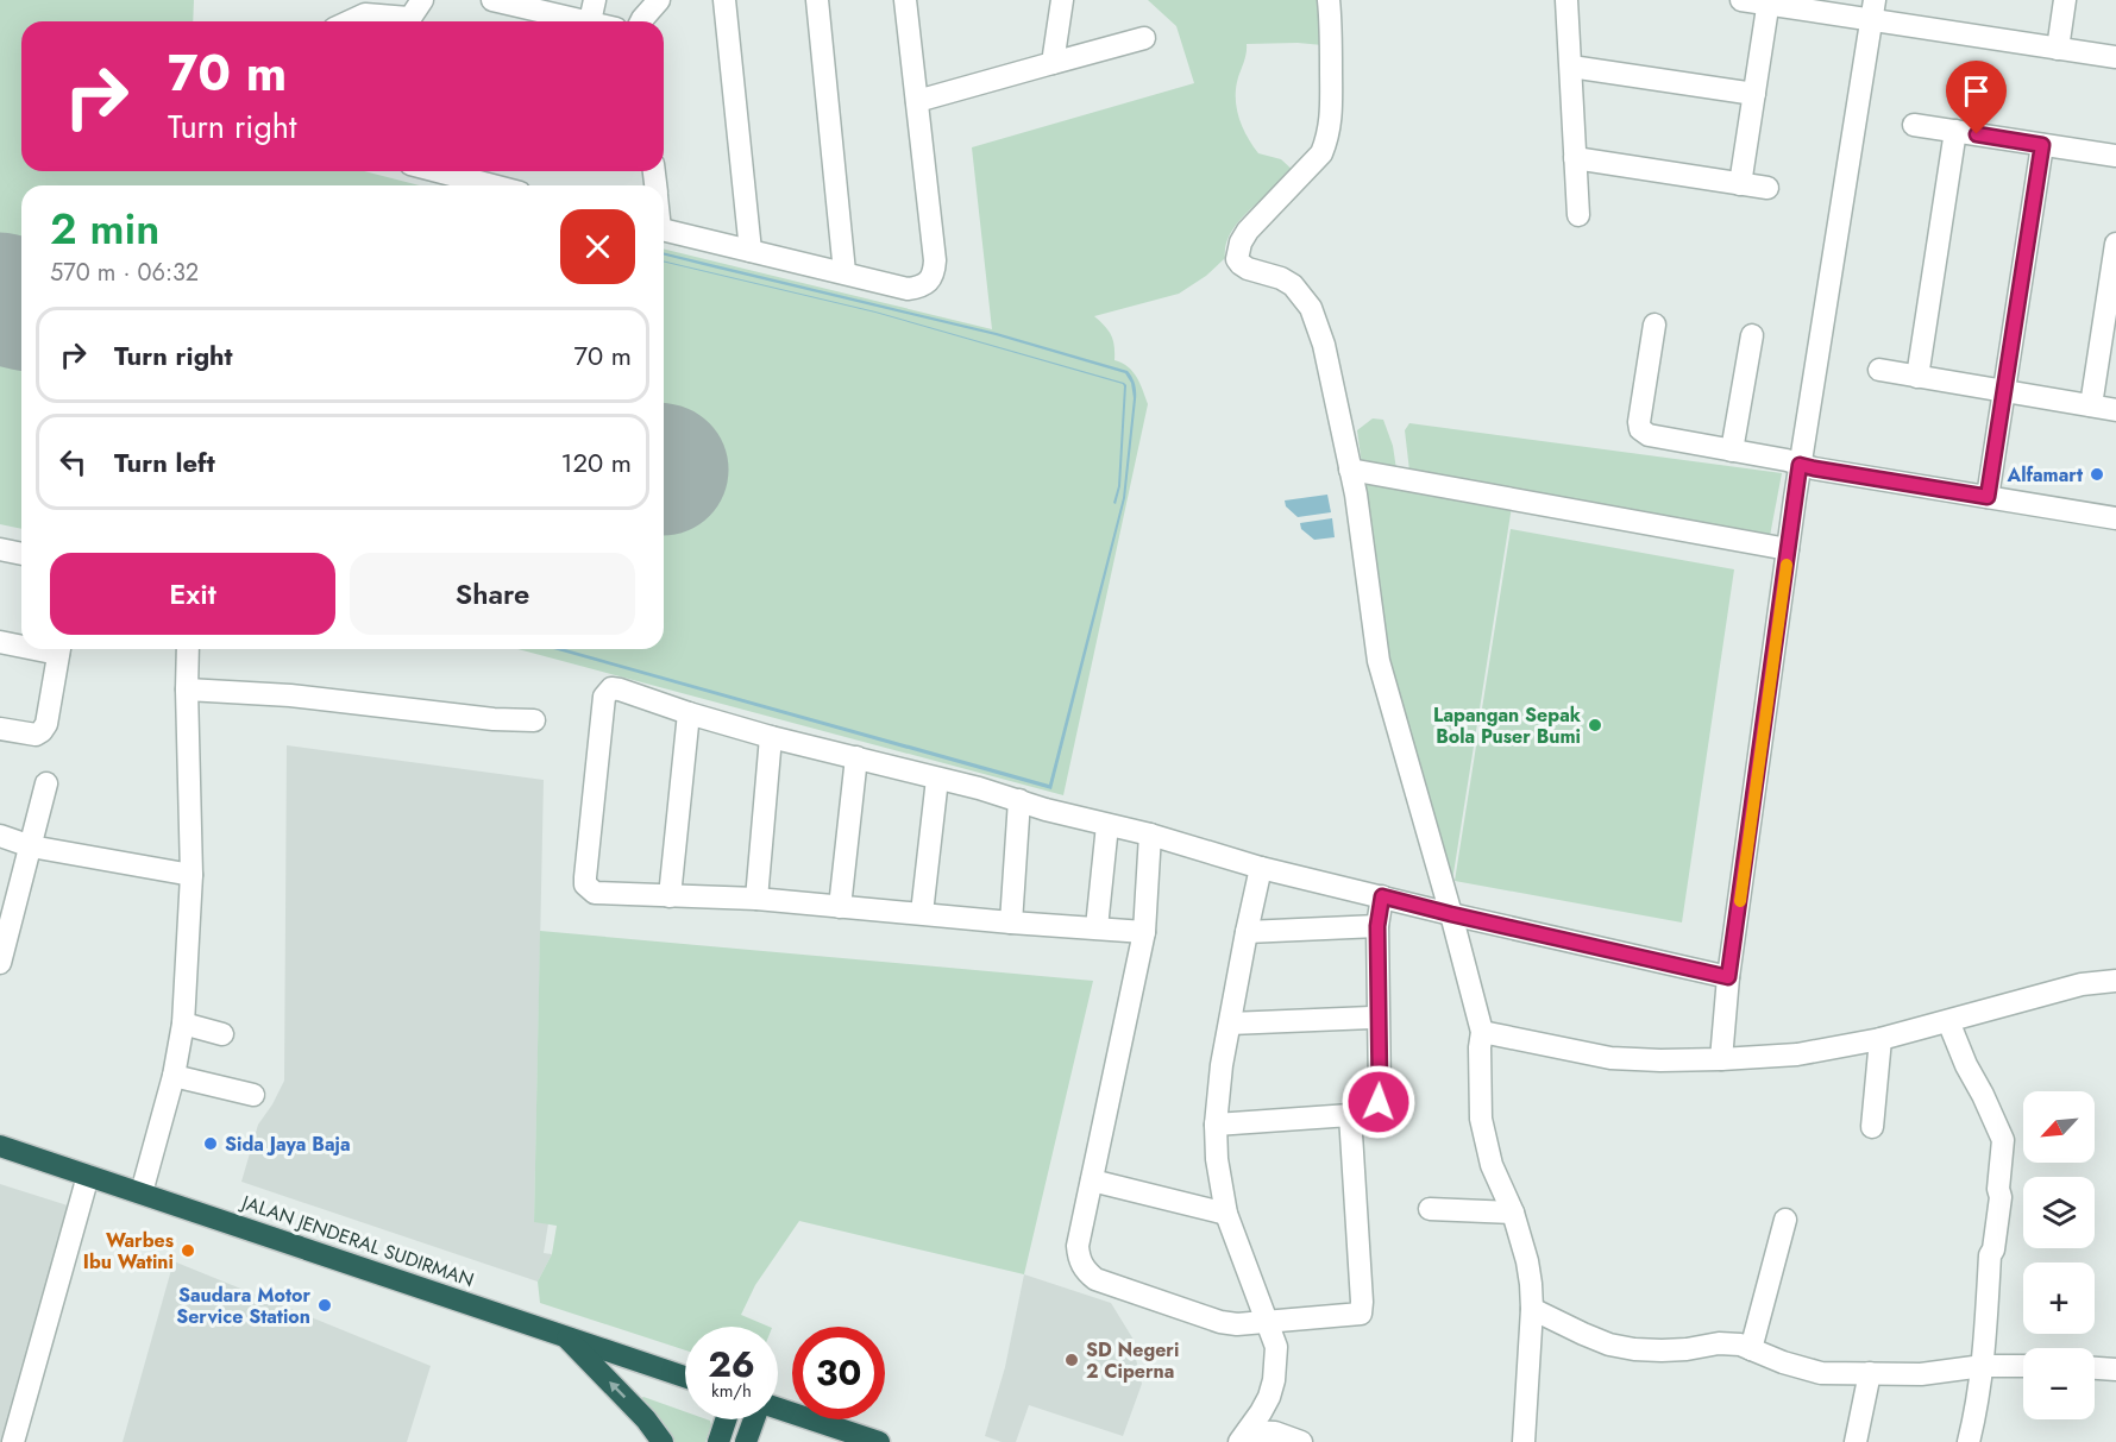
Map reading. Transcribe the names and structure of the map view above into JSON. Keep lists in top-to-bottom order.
{
  "streets": {
    "highway": ["JALAN JENDERAL SUDIRMAN"]
  },
  "places": [
    "Alfamart",
    "Lapangan Sepak Bola Puser Bumi",
    "Sida Jaya Baja",
    "Warbes Ibu Watini",
    "Saudara Motor Service Station",
    "SD Negeri 2 Ciperna"
  ],
  "north": "bottom left",
  "page": {
    "turn": ["70 m", "Turn right"],
    "heading": ["2 min", "570 m · 06:32"],
    "list": [
      {
        "name": "Turn right",
        "value": "70 m"
      },
      {
        "name": "Turn left",
        "value": "120 m"
      }
    ],
    "buttons": ["Exit", "Share"],
    "map_buttons": ["+", "−"],
    "speed": "26 km/h",
    "limit": "30"
  }
}
